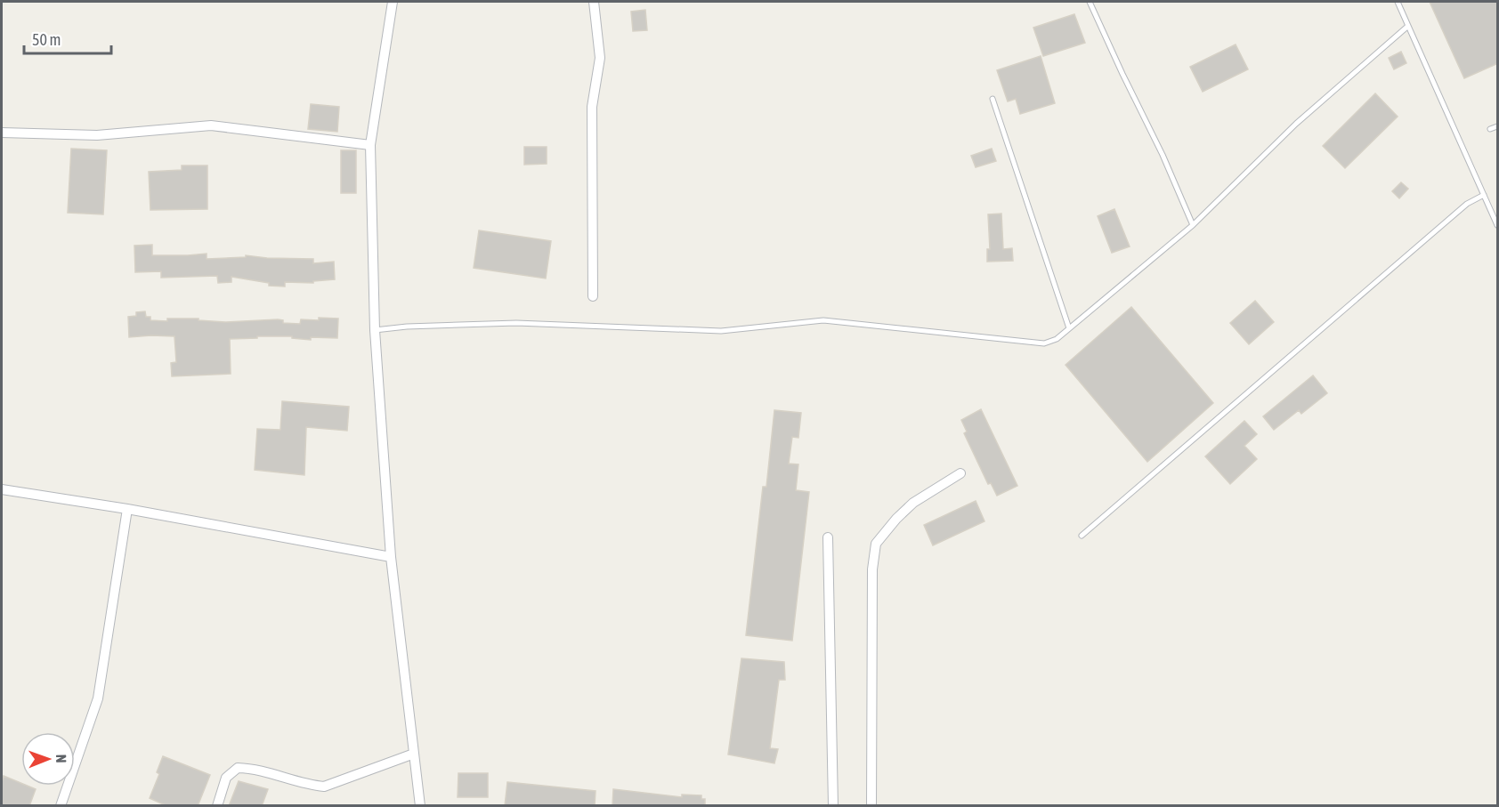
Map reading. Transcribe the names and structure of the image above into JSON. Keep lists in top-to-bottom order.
{
  "scale_bar": "50 m",
  "north": "right"
}
